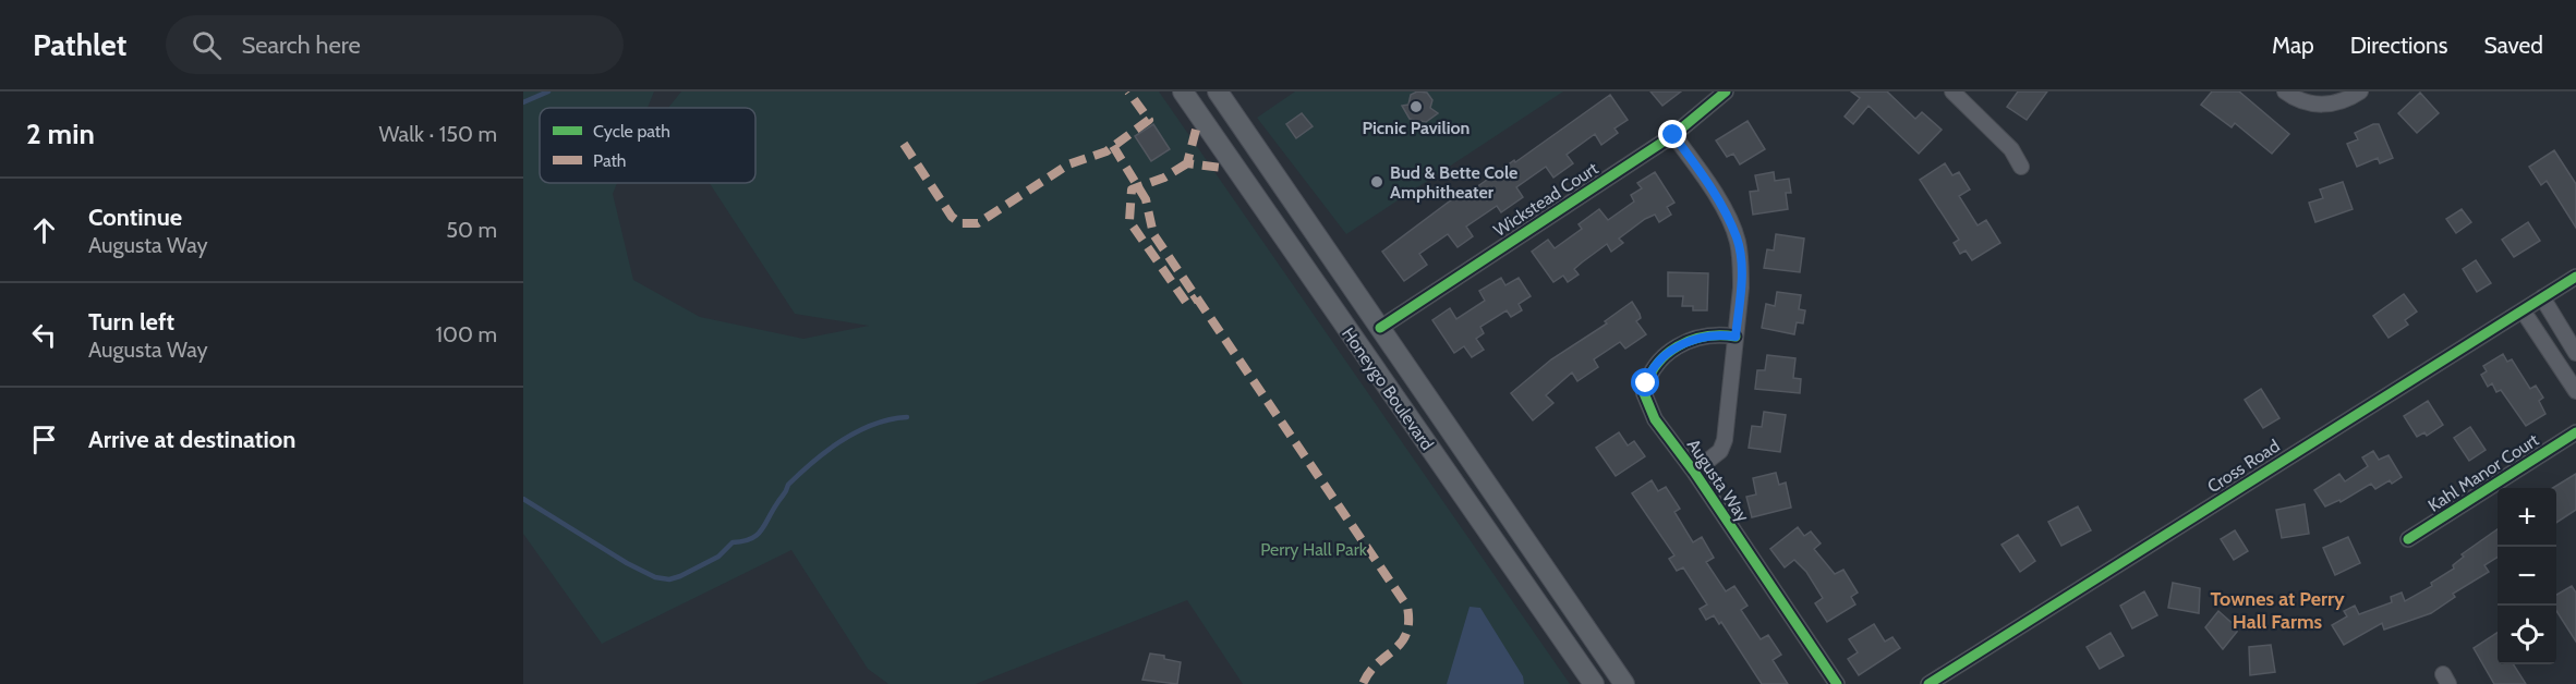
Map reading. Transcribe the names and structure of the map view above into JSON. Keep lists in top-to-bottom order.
{
  "streets": {
    "main road": ["Honeygo Boulevard"],
    "street": [
      "Wickstead Court",
      "Cross Road",
      "Kahl Manor Court",
      "Augusta Way"
    ]
  },
  "crossings": [
    ["Wickstead Court", "Honeygo Boulevard"],
    ["Wickstead Court", "Augusta Way"]
  ],
  "districts": ["Townes at Perry Hall Farms"],
  "parks": ["Perry Hall Park"],
  "places": ["Picnic Pavilion", "Bud & Bette Cole Amphitheater"],
  "legend": ["Cycle path", "Path"],
  "page": {
    "header": "Pathlet",
    "search": "Search here",
    "nav": ["Map", "Directions", "Saved"],
    "heading": ["2 min", "Walk · 150 m"],
    "list": [
      ["Continue", "Augusta Way", "50 m"],
      ["Turn left", "Augusta Way", "100 m"],
      "Arrive at destination"
    ],
    "map_buttons": ["+", "−"]
  }
}
